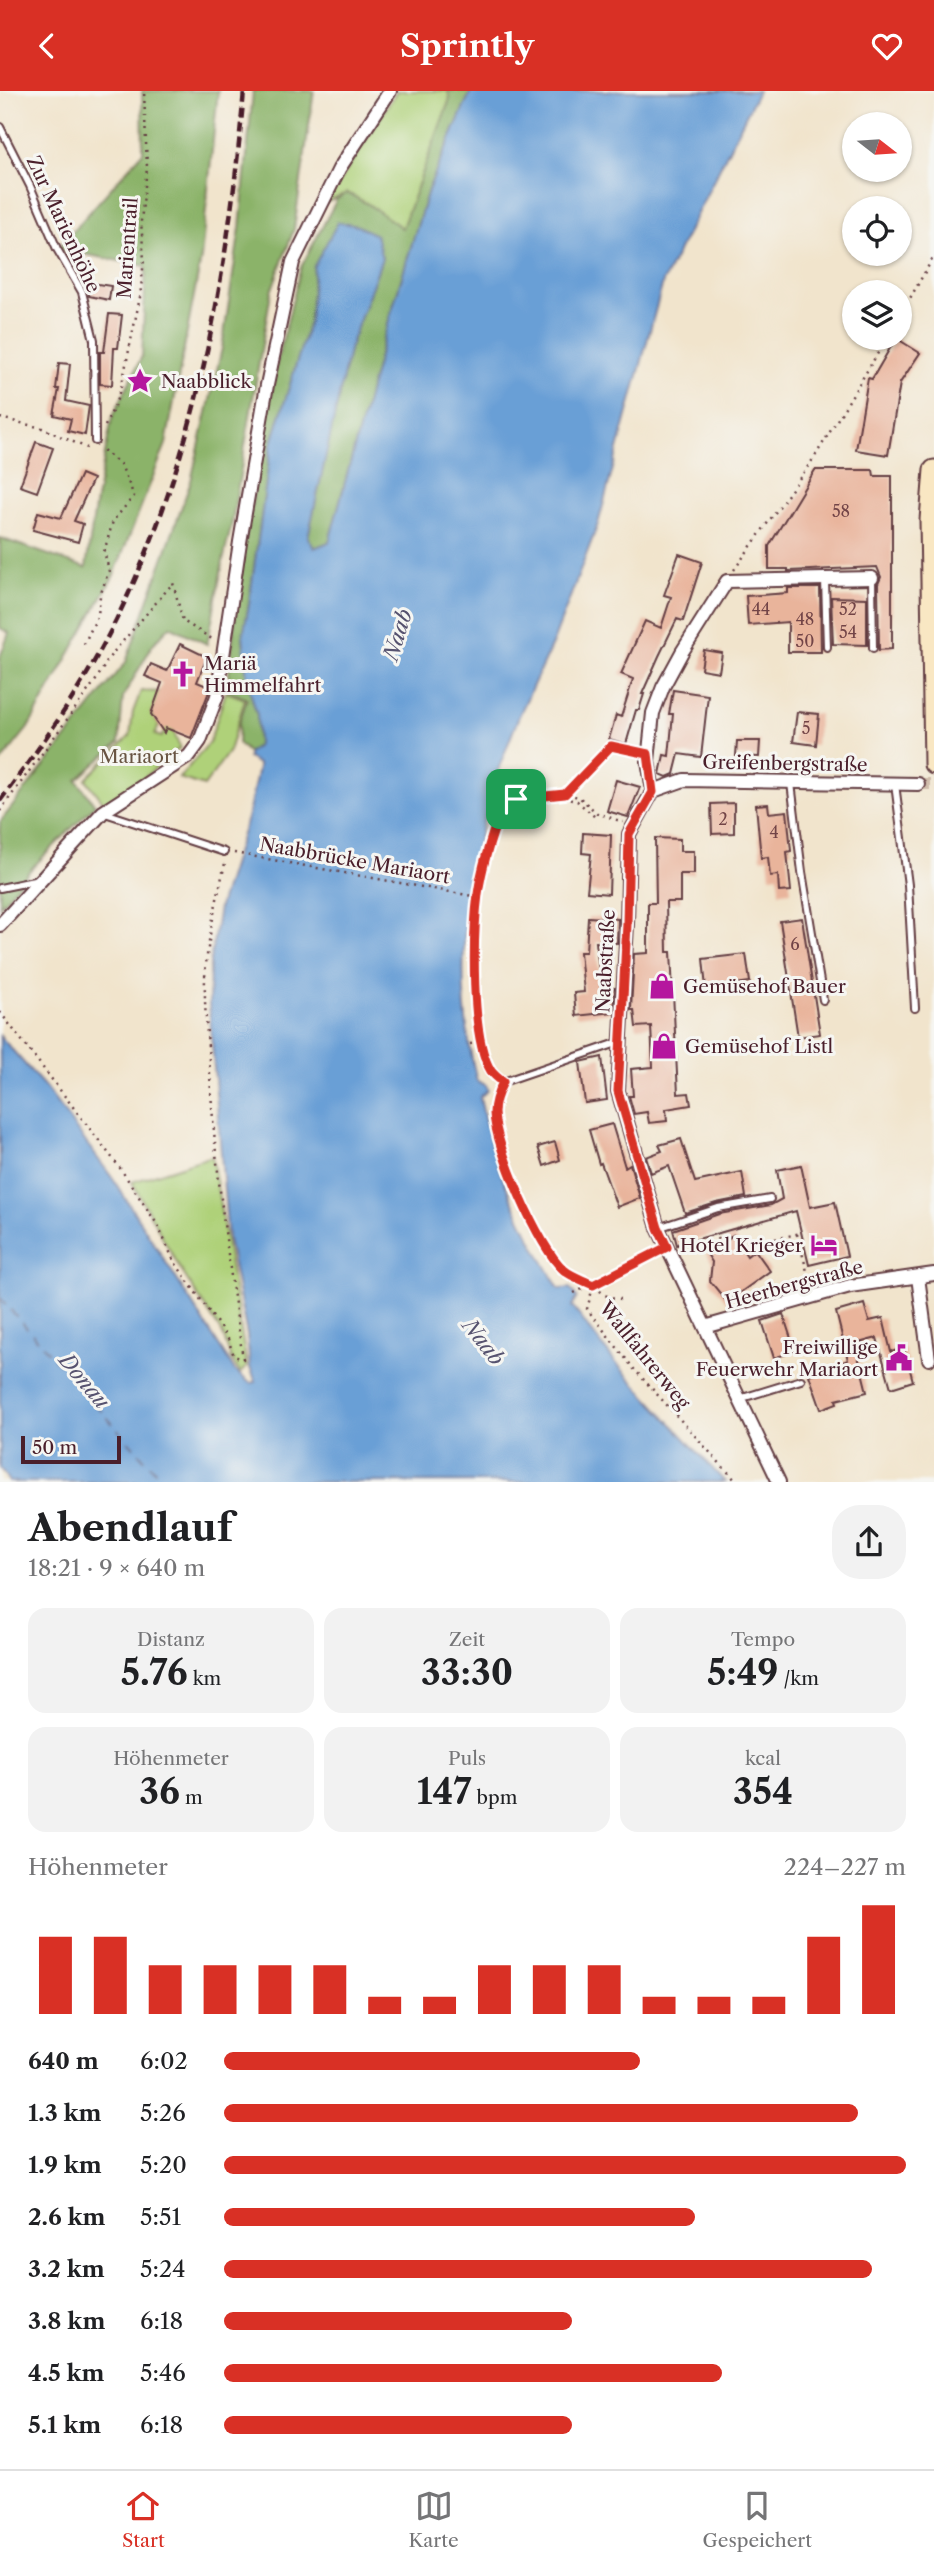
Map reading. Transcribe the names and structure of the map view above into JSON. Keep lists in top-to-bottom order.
{
  "streets": {
    "street": ["Greifenbergstraße", "Naabstraße", "Heerbergstraße"],
    "lane": ["Zur Marienhöhe"],
    "path": ["Marientrail", "Naabbrücke Mariaort", "Wallfahrerweg"]
  },
  "crossings": [
    ["Zur Marienhöhe", "Marientrail"],
    ["Greifenbergstraße", "Naabstraße"],
    ["Naabstraße", "Heerbergstraße"]
  ],
  "water": ["Naab", "Donau"],
  "parks": ["Mariaort"],
  "places": {
    "place": ["Naabblick"],
    "church": ["Mariä Himmelfahrt"],
    "shop": ["Gemüsehof Bauer", "Gemüsehof Listl"],
    "hotel": ["Hotel Krieger"],
    "public building": ["Freiwillige Feuerwehr Mariaort"]
  },
  "house_numbers": [
    "58",
    "44",
    "52",
    "48",
    "54",
    "50",
    "5",
    "2",
    "4",
    "6"
  ],
  "scale_bar": "50 m",
  "north": "right",
  "page": {
    "header": "Sprintly",
    "scale": "50 m",
    "heading": ["Abendlauf", "18:21 · 9 × 640 m"],
    "stats": [
      ["Distanz", "5.76 km"],
      ["Zeit", "33:30"],
      ["Tempo", "5:49 /km"],
      ["Höhenmeter", "36 m"],
      ["Puls", "147 bpm"],
      ["kcal", "354"]
    ],
    "chart": ["Höhenmeter", "224–227 m"],
    "list": [
      {
        "name": "640 m",
        "note": "6:02"
      },
      {
        "name": "1.3 km",
        "note": "5:26"
      },
      {
        "name": "1.9 km",
        "note": "5:20"
      },
      {
        "name": "2.6 km",
        "note": "5:51"
      },
      {
        "name": "3.2 km",
        "note": "5:24"
      },
      {
        "name": "3.8 km",
        "note": "6:18"
      },
      {
        "name": "4.5 km",
        "note": "5:46"
      },
      {
        "name": "5.1 km",
        "note": "6:18"
      }
    ],
    "tabs": ["Start", "Karte", "Gespeichert"]
  }
}
